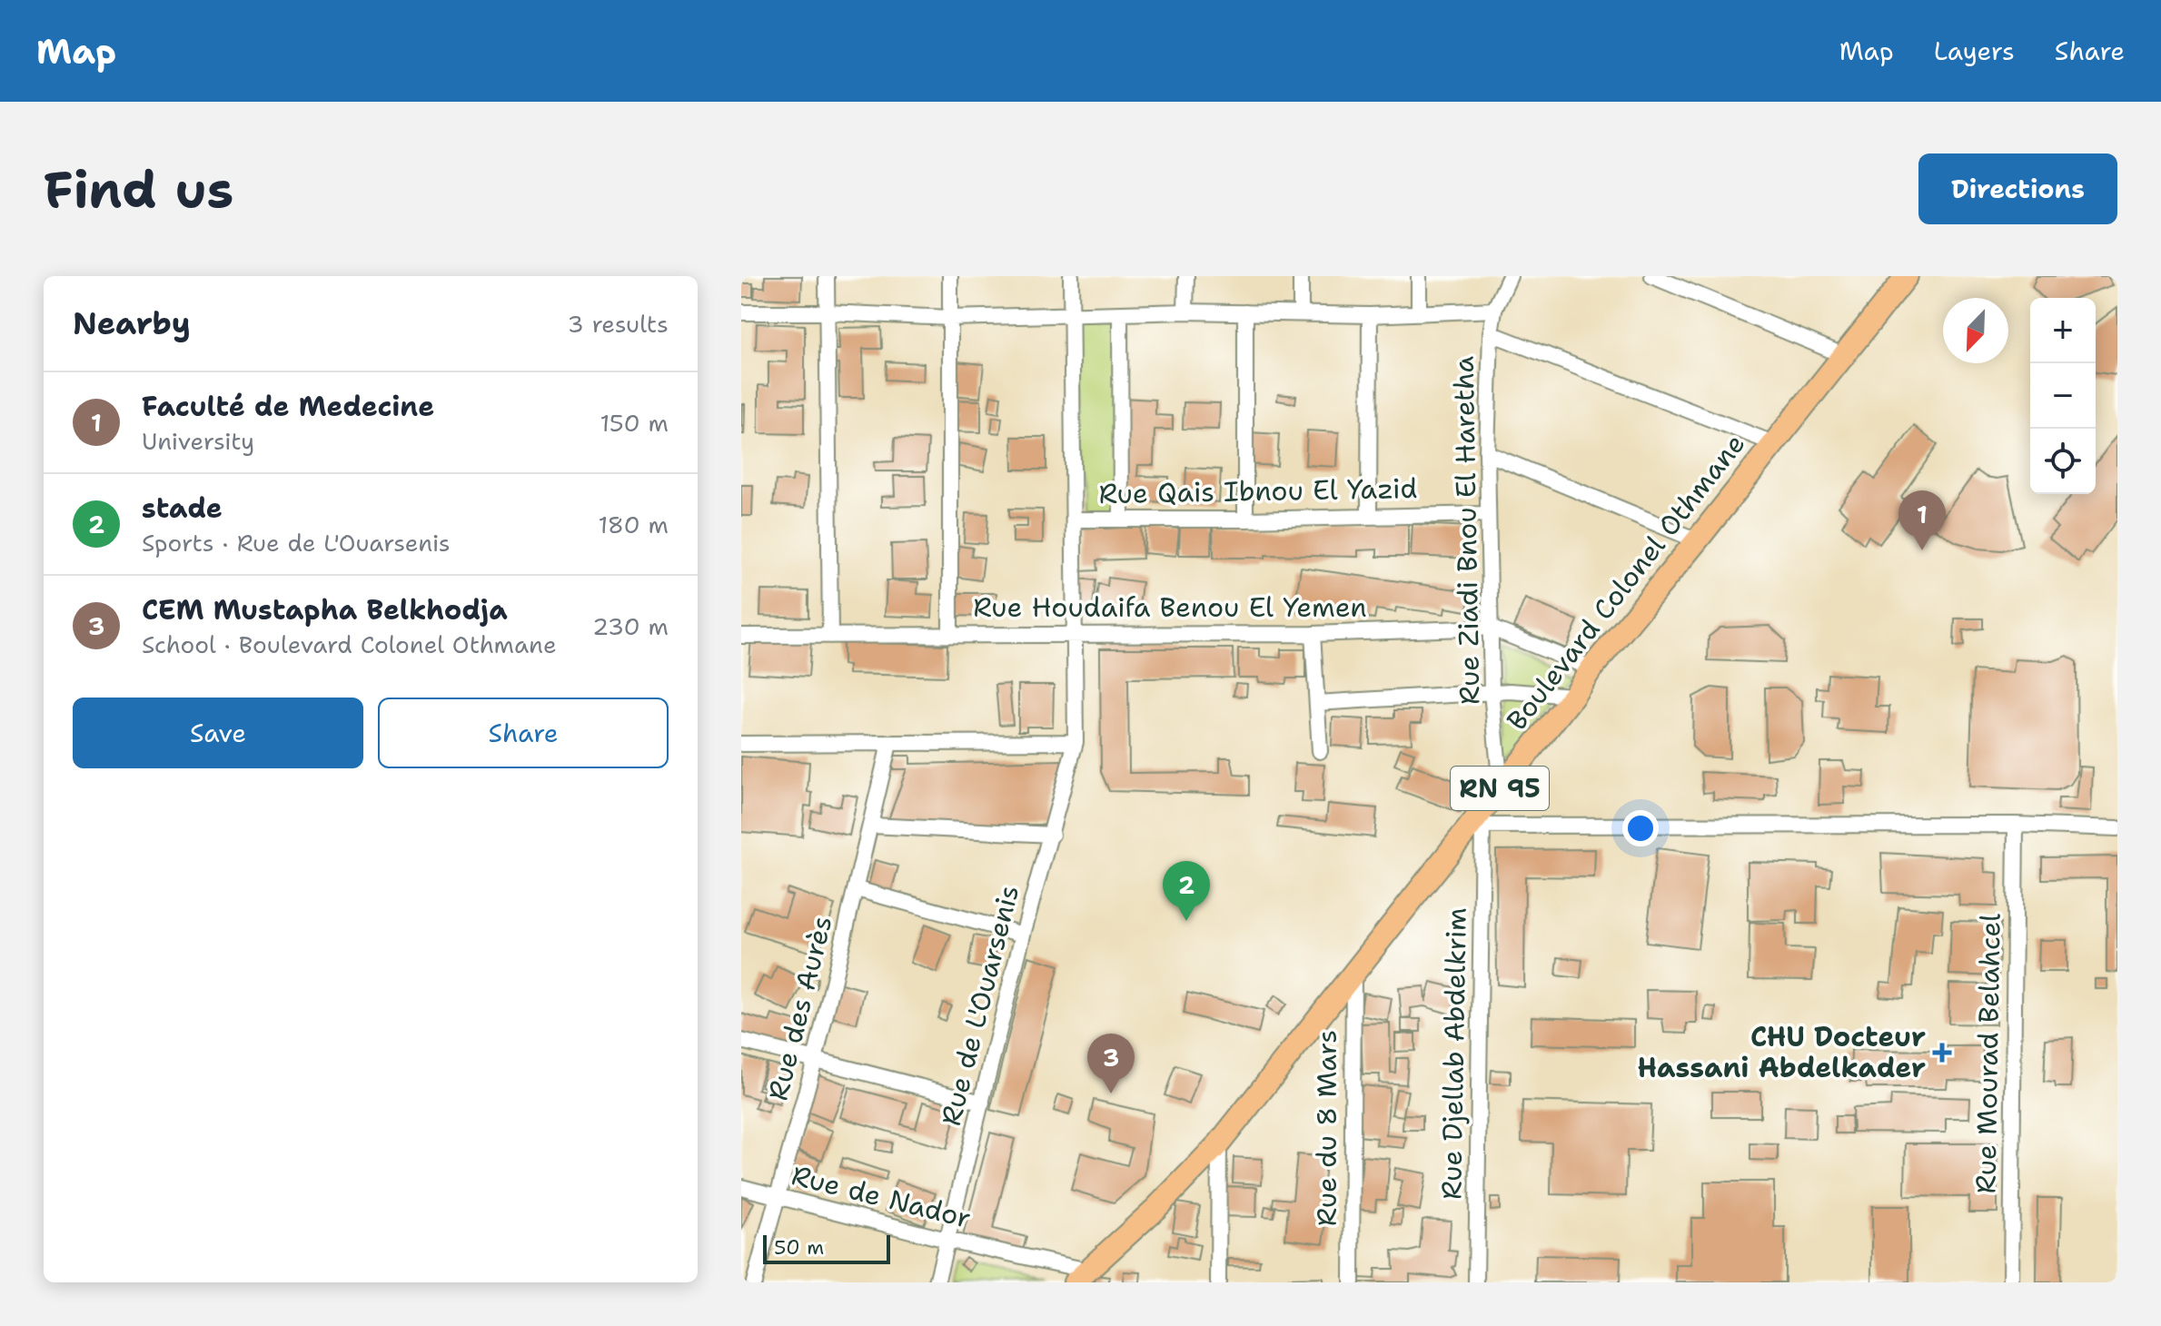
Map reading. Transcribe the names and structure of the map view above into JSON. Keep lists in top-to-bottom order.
{
  "streets": {
    "main road": ["Boulevard Colonel Othmane", "RN 95"],
    "street": [
      "Rue Qais Ibnou El Yazid",
      "Rue Ziadi Bnou El Haretha",
      "Rue Houdaifa Benou El Yemen",
      "Rue de L'Ouarsenis",
      "Rue des Aurès",
      "Rue Djellab Abdelkrim",
      "Rue Mourad Belahcel",
      "Rue du 8 Mars",
      "Rue de Nador"
    ]
  },
  "crossings": [
    ["Rue Qais Ibnou El Yazid", "Rue Ziadi Bnou El Haretha"],
    ["Rue Qais Ibnou El Yazid", "Rue de L'Ouarsenis"],
    ["Rue Ziadi Bnou El Haretha", "Boulevard Colonel Othmane"],
    ["Rue Ziadi Bnou El Haretha", "Rue Houdaifa Benou El Yemen"],
    ["Boulevard Colonel Othmane", "Rue Houdaifa Benou El Yemen"],
    ["Boulevard Colonel Othmane", "Rue Djellab Abdelkrim"],
    ["Boulevard Colonel Othmane", "Rue du 8 Mars"],
    ["Boulevard Colonel Othmane", "Rue de Nador"],
    ["Rue Houdaifa Benou El Yemen", "Rue de L'Ouarsenis"],
    ["Rue de L'Ouarsenis", "Rue de Nador"],
    ["Rue des Aurès", "Rue de Nador"]
  ],
  "places": {
    "health": ["CHU Docteur Hassani Abdelkader"]
  },
  "scale_bar": "50 m",
  "north": "bottom left",
  "page": {
    "header": "Map",
    "nav": ["Map", "Layers", "Share"],
    "buttons": [
      "Directions",
      ["Save", "Share"]
    ],
    "title": "Find us",
    "heading": ["Nearby", "3 results"],
    "map_buttons": ["+", "−"],
    "list": [
      {
        "mark": "1",
        "name": "Faculté de Medecine",
        "note": "University",
        "value": "150 m"
      },
      {
        "mark": "2",
        "name": "stade",
        "note": "Sports · Rue de L'Ouarsenis",
        "value": "180 m"
      },
      {
        "mark": "3",
        "name": "CEM Mustapha Belkhodja",
        "note": "School · Boulevard Colonel Othmane",
        "value": "230 m"
      }
    ],
    "pins": ["1", "2", "3"],
    "scale": "50 m"
  }
}
